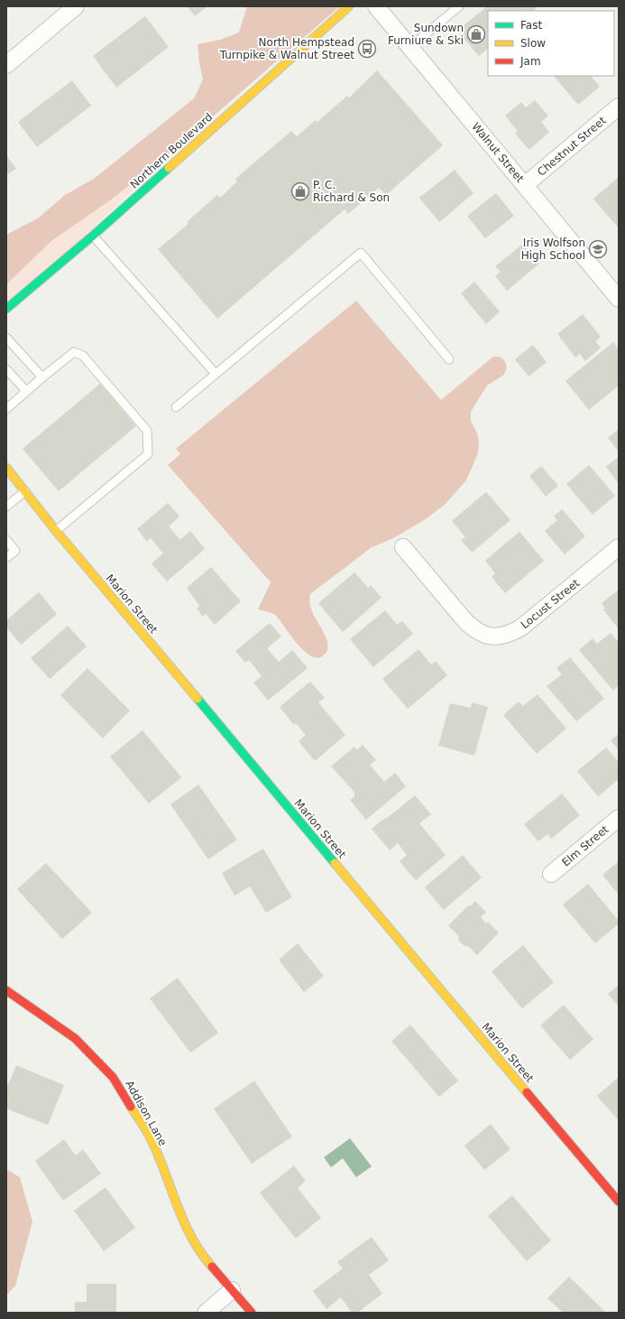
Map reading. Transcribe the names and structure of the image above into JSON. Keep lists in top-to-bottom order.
{
  "streets": {
    "street": [
      "Chestnut Street",
      "Northern Boulevard",
      "Walnut Street",
      "Marion Street",
      "Locust Street",
      "Elm Street",
      "Addison Lane"
    ]
  },
  "crossings": [
    ["Chestnut Street", "Walnut Street"]
  ],
  "places": {
    "shop": ["Sundown Furniure & Ski", "P. C. Richard & Son"],
    "bus stop": ["North Hempstead Turnpike & Walnut Street"],
    "school or university": ["Iris Wolfson High School"]
  },
  "legend": ["Fast", "Slow", "Jam"]
}
